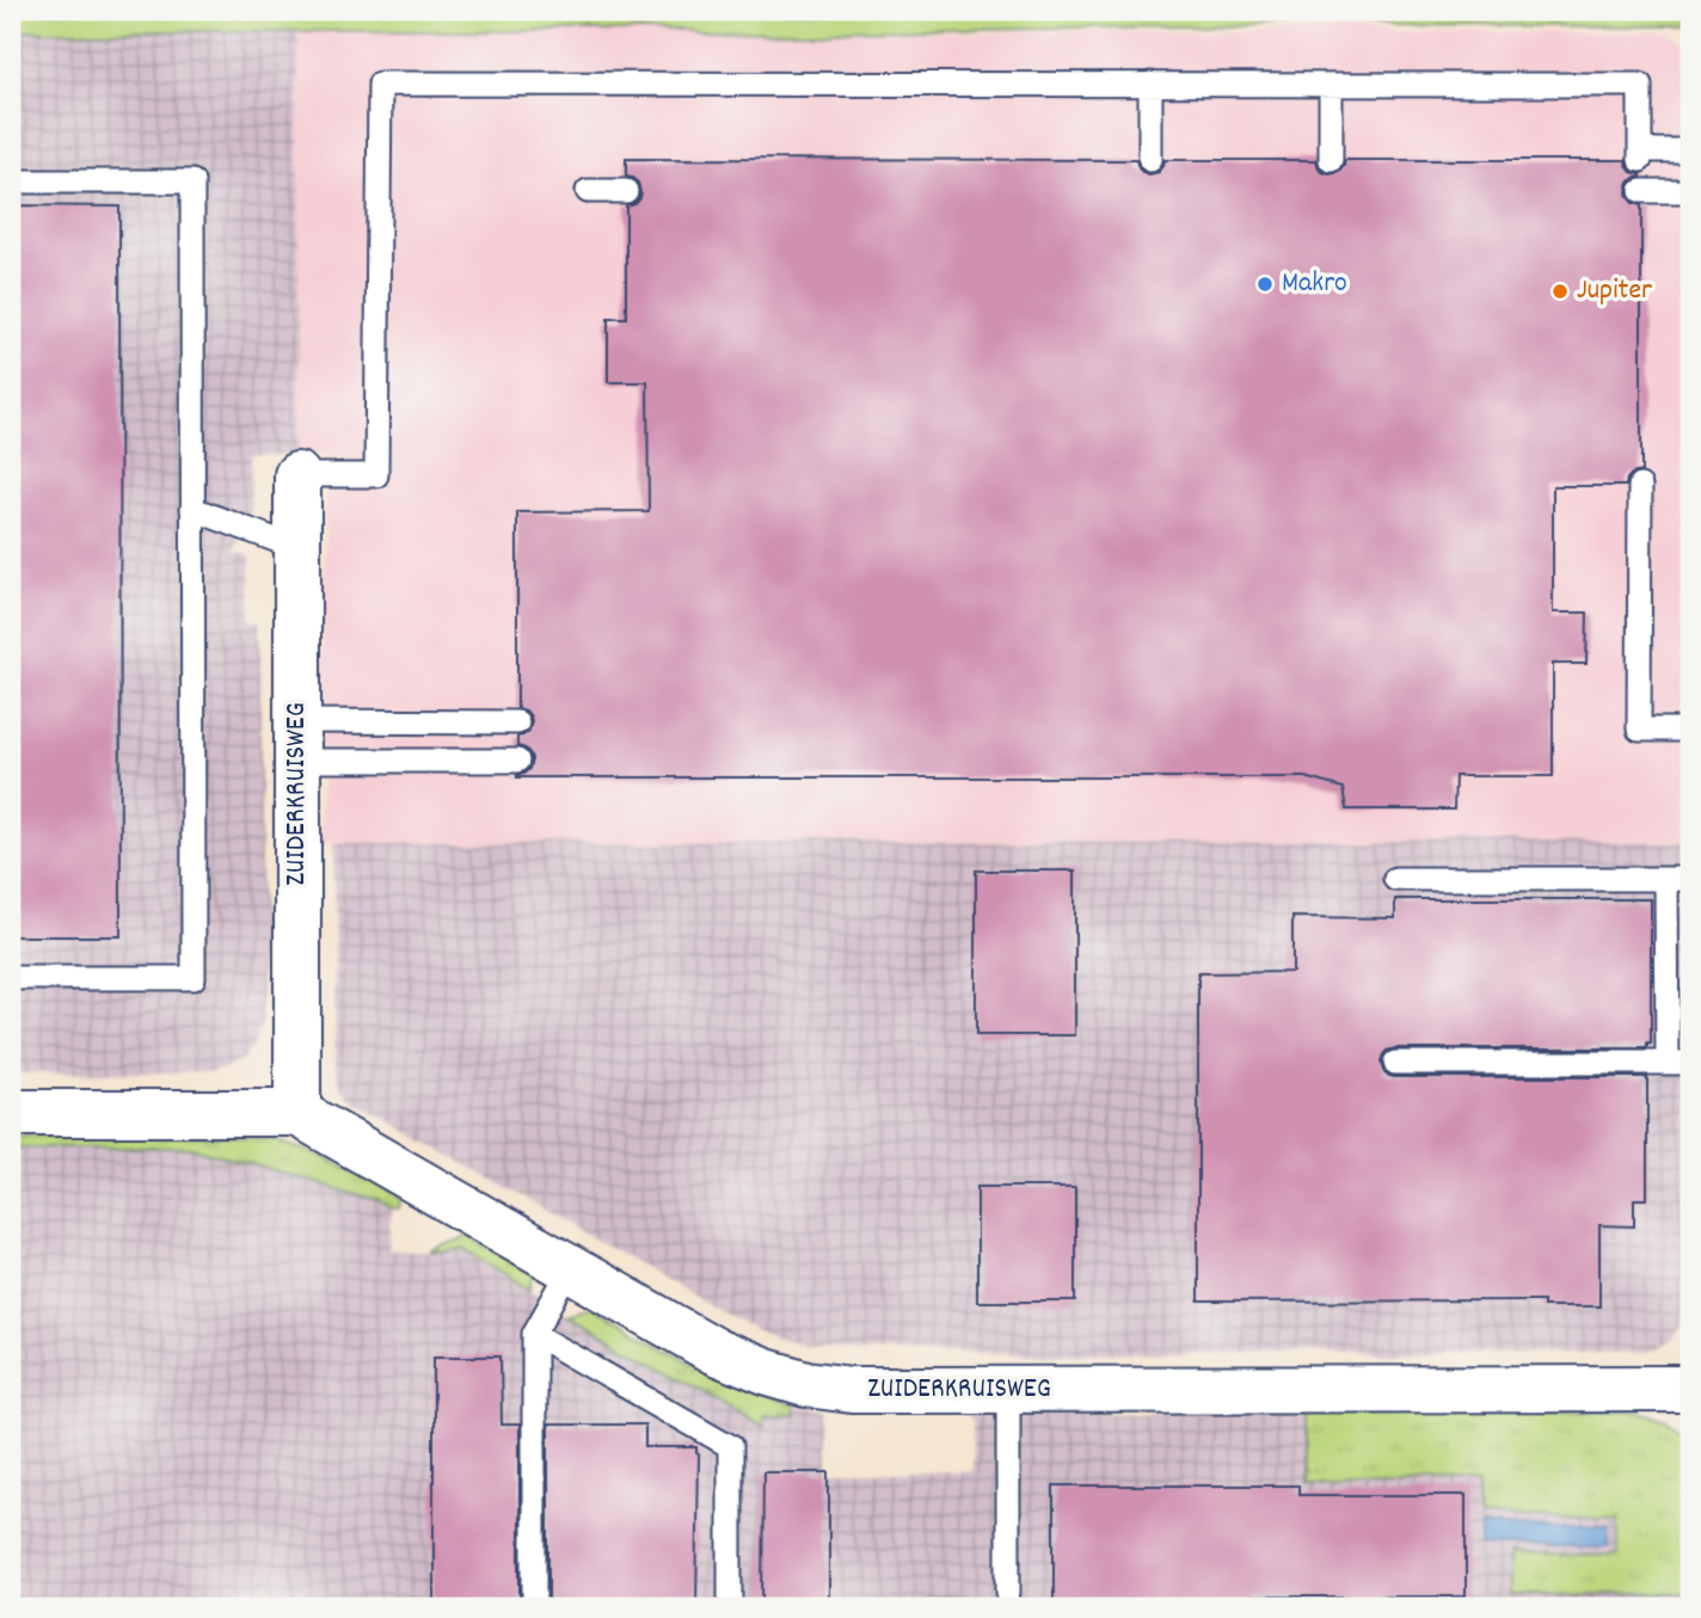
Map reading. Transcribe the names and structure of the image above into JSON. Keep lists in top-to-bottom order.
{
  "streets": {
    "street": ["ZUIDERKRUISWEG"]
  },
  "places": ["Makro", "Jupiter"]
}
